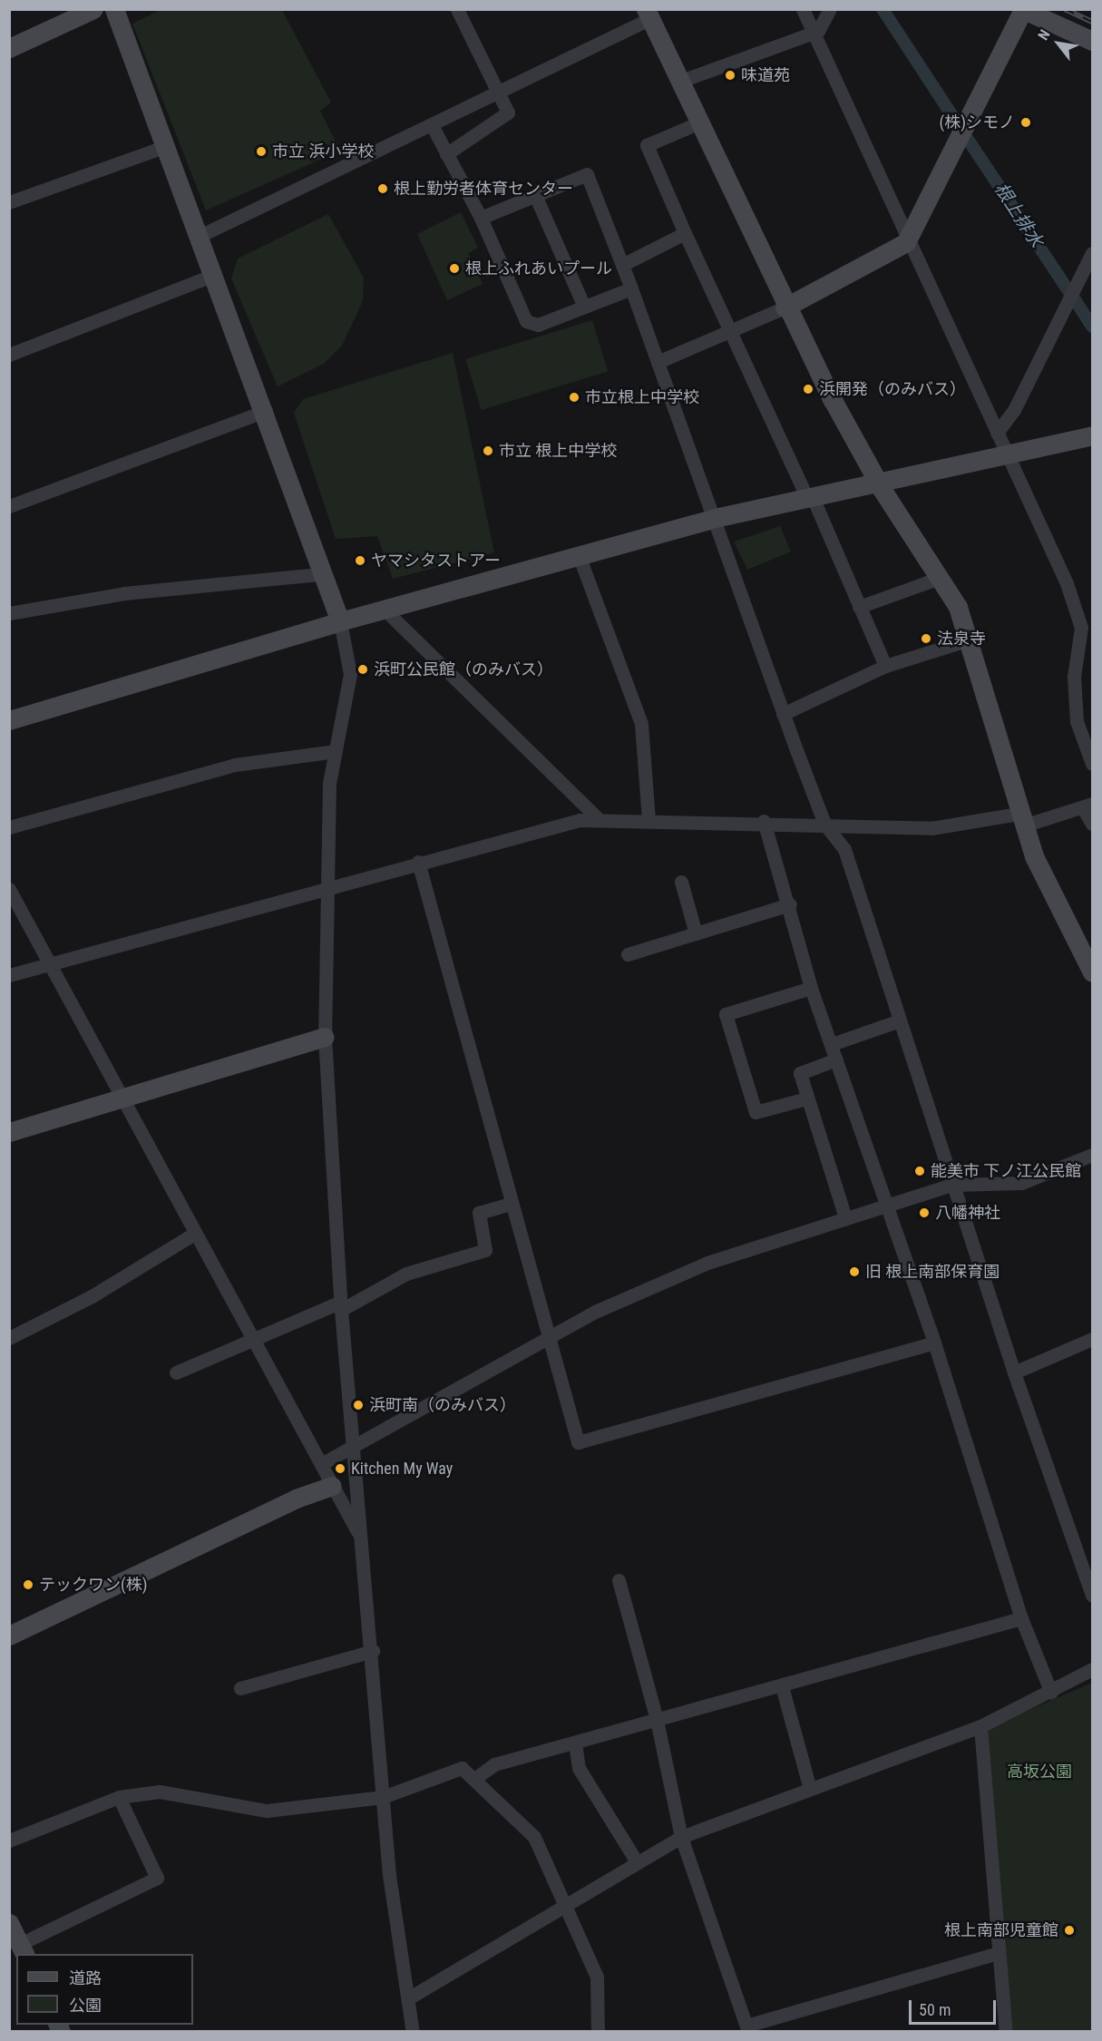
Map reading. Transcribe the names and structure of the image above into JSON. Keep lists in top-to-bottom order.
{
  "water": ["根上排水"],
  "parks": ["高坂公園"],
  "places": [
    "味道苑",
    "(株)シモノ",
    "市立 浜小学校",
    "根上勤労者体育センター",
    "根上ふれあいプール",
    "浜開発（のみバス）",
    "市立根上中学校",
    "市立 根上中学校",
    "ヤマシタストアー",
    "法泉寺",
    "浜町公民館（のみバス）",
    "能美市 下ノ江公民館",
    "八幡神社",
    "旧 根上南部保育園",
    "浜町南（のみバス）",
    "Kitchen My Way",
    "テックワン(株)",
    "根上南部児童館"
  ],
  "legend": ["道路", "公園"],
  "scale_bar": "50 m",
  "north": "top left"
}
